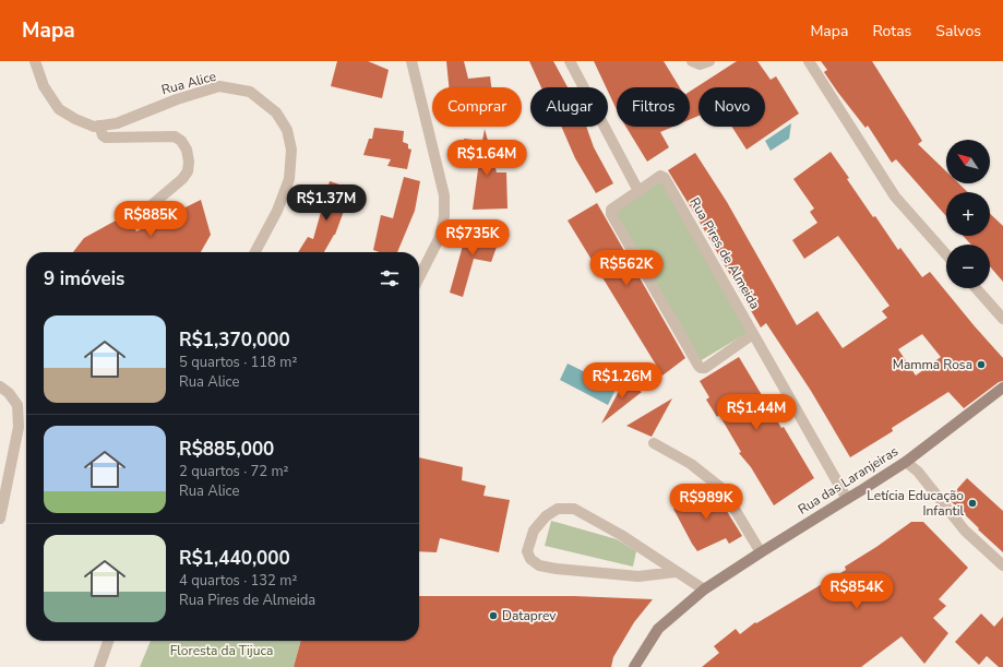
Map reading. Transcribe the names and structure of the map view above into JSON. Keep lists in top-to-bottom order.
{
  "streets": {
    "main road": ["Rua das Laranjeiras"],
    "street": ["Rua Alice", "Rua Pires de Almeida"]
  },
  "crossings": [
    ["Rua Pires de Almeida", "Rua das Laranjeiras"]
  ],
  "parks": ["Floresta da Tijuca"],
  "places": ["Mamma Rosa", "Letícia Educação Infantil", "Dataprev"],
  "north": "top left",
  "page": {
    "header": "Mapa",
    "nav": ["Mapa", "Rotas", "Salvos"],
    "chip": [
      "Comprar",
      "Alugar",
      "Filtros",
      "Novo"
    ],
    "map_buttons": ["+", "−"],
    "price": [
      "R$1.64M",
      "R$1.37M",
      "R$885K",
      "R$735K",
      "R$562K",
      "R$1.26M",
      "R$1.44M",
      "R$989K",
      "R$854K"
    ],
    "heading": "9 imóveis",
    "list": [
      {
        "name": "R$1,370,000",
        "note": "5 quartos · 118 m² · Rua Alice"
      },
      {
        "name": "R$885,000",
        "note": "2 quartos · 72 m² · Rua Alice"
      },
      {
        "name": "R$1,440,000",
        "note": "4 quartos · 132 m² · Rua Pires de Almeida"
      }
    ]
  }
}
